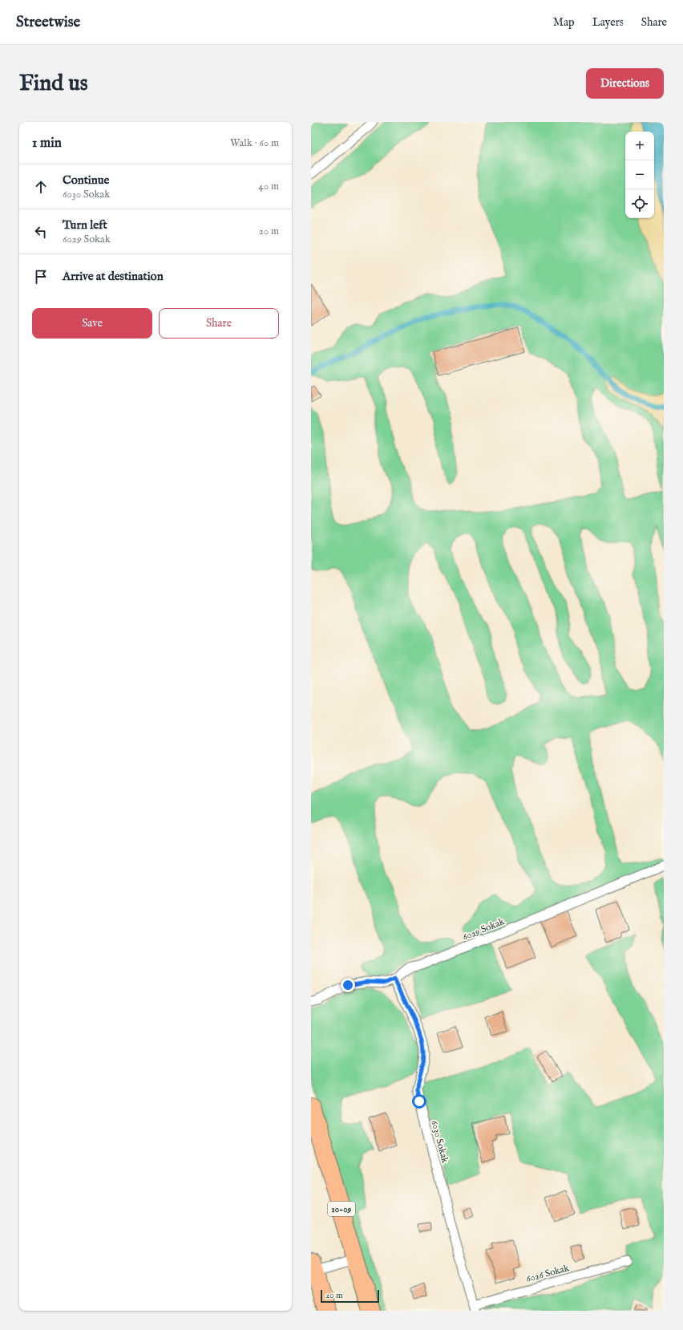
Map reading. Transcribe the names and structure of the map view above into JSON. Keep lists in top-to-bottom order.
{
  "streets": {
    "main road": ["10-09"],
    "lane": ["6029 Sokak", "6030 Sokak", "6026 Sokak"]
  },
  "crossings": [
    ["6029 Sokak", "6030 Sokak"],
    ["6030 Sokak", "6026 Sokak"]
  ],
  "scale_bar": "20 m",
  "page": {
    "header": "Streetwise",
    "nav": ["Map", "Layers", "Share"],
    "buttons": [
      "Directions",
      ["Save", "Share"]
    ],
    "title": "Find us",
    "heading": ["1 min", "Walk · 60 m"],
    "map_buttons": ["+", "−"],
    "list": [
      ["Continue", "6030 Sokak", "40 m"],
      ["Turn left", "6029 Sokak", "20 m"],
      "Arrive at destination"
    ],
    "scale": "20 m"
  }
}
